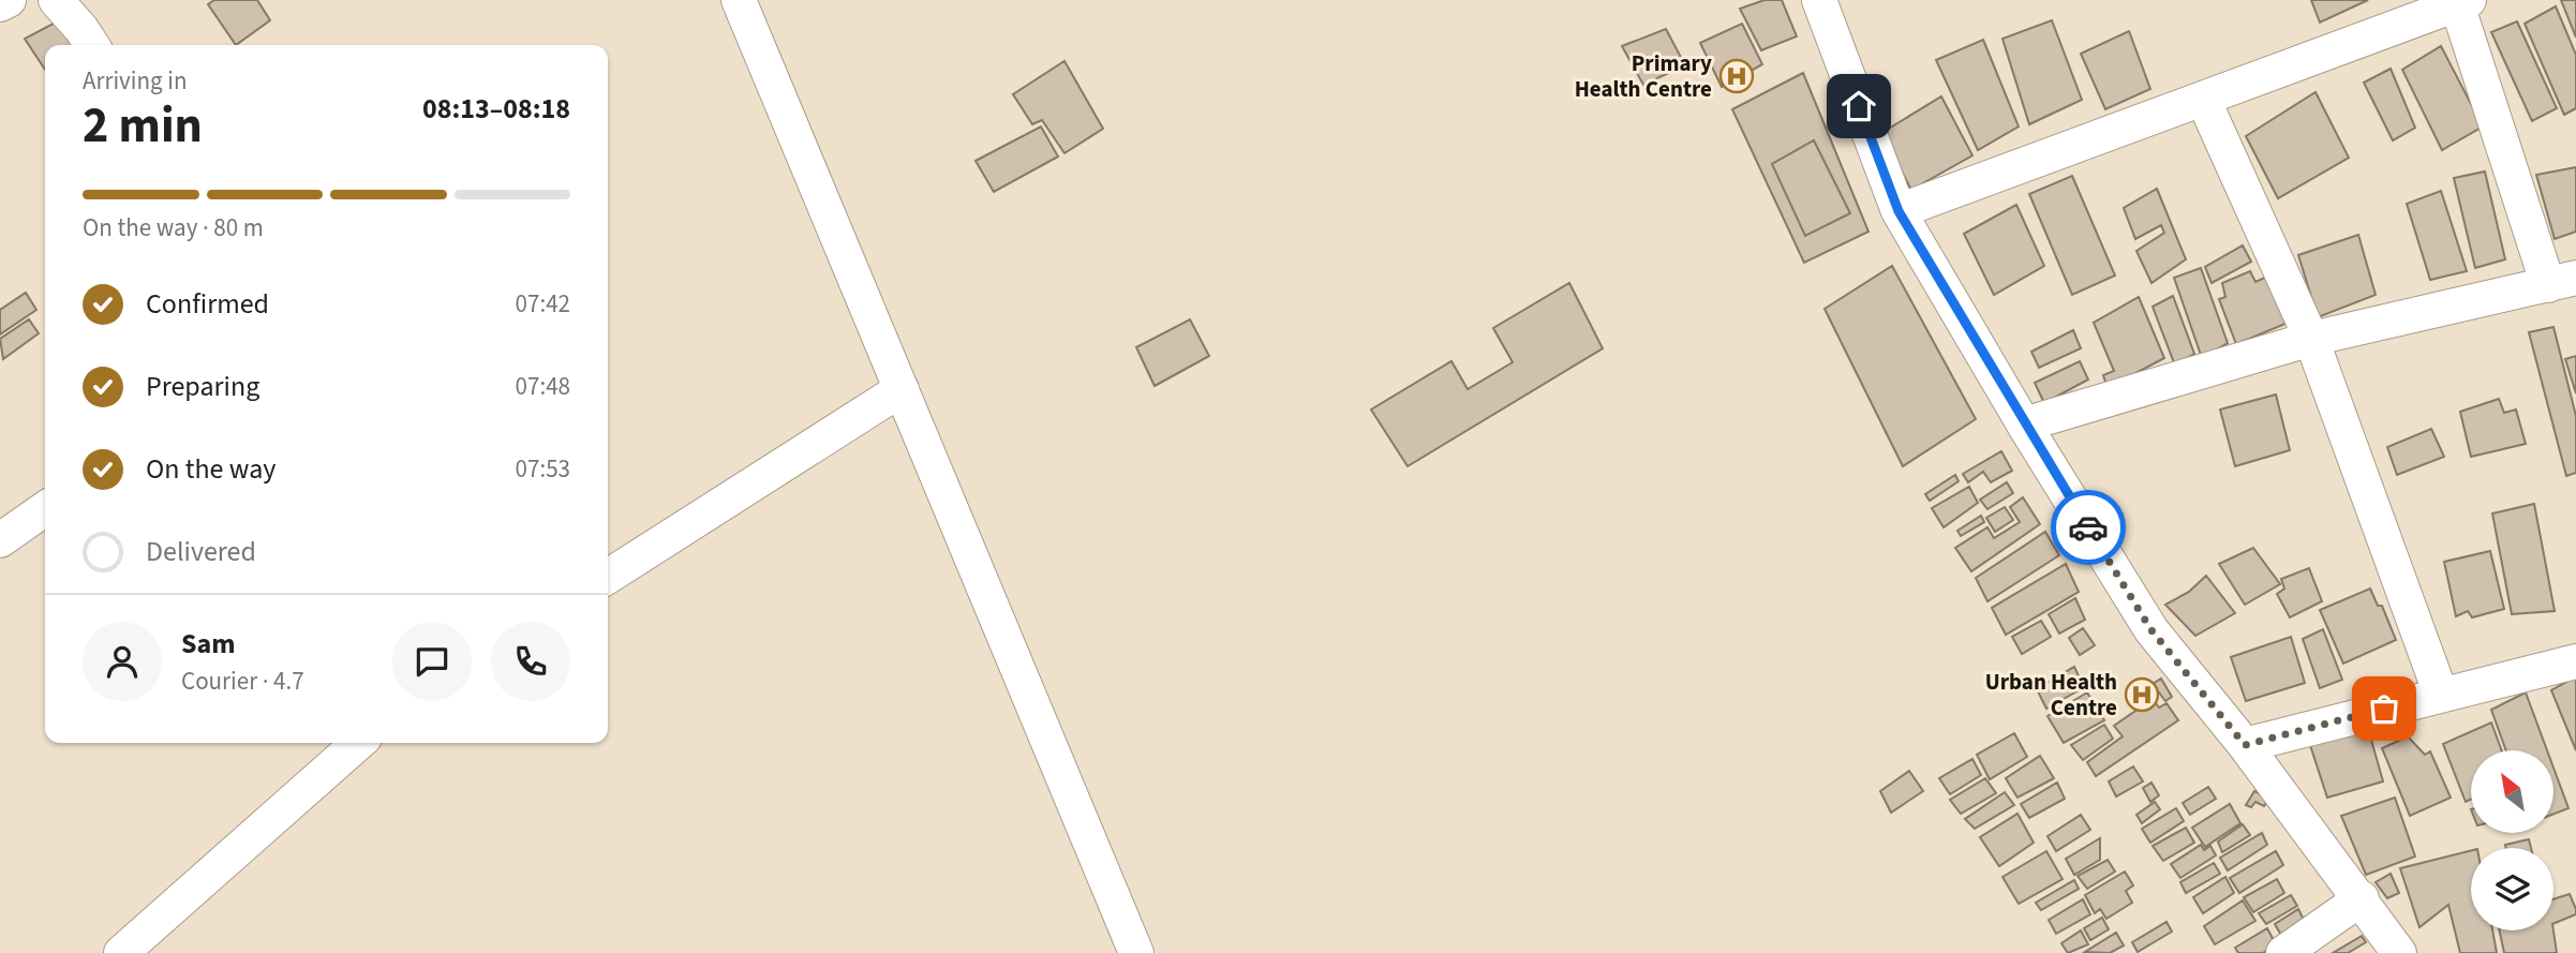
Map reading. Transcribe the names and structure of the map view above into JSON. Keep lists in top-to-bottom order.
{
  "places": {
    "hospital": ["Primary Health Centre", "Urban Health Centre"]
  },
  "north": "top left",
  "page": {
    "heading": ["2 min", "Arriving in", "08:13–08:18"],
    "panel": ["Sam", "Courier · 4.7"],
    "bar": "On the way · 80 m",
    "list": [
      ["Confirmed", "07:42"],
      ["Preparing", "07:48"],
      ["On the way", "07:53"],
      "Delivered"
    ]
  }
}
